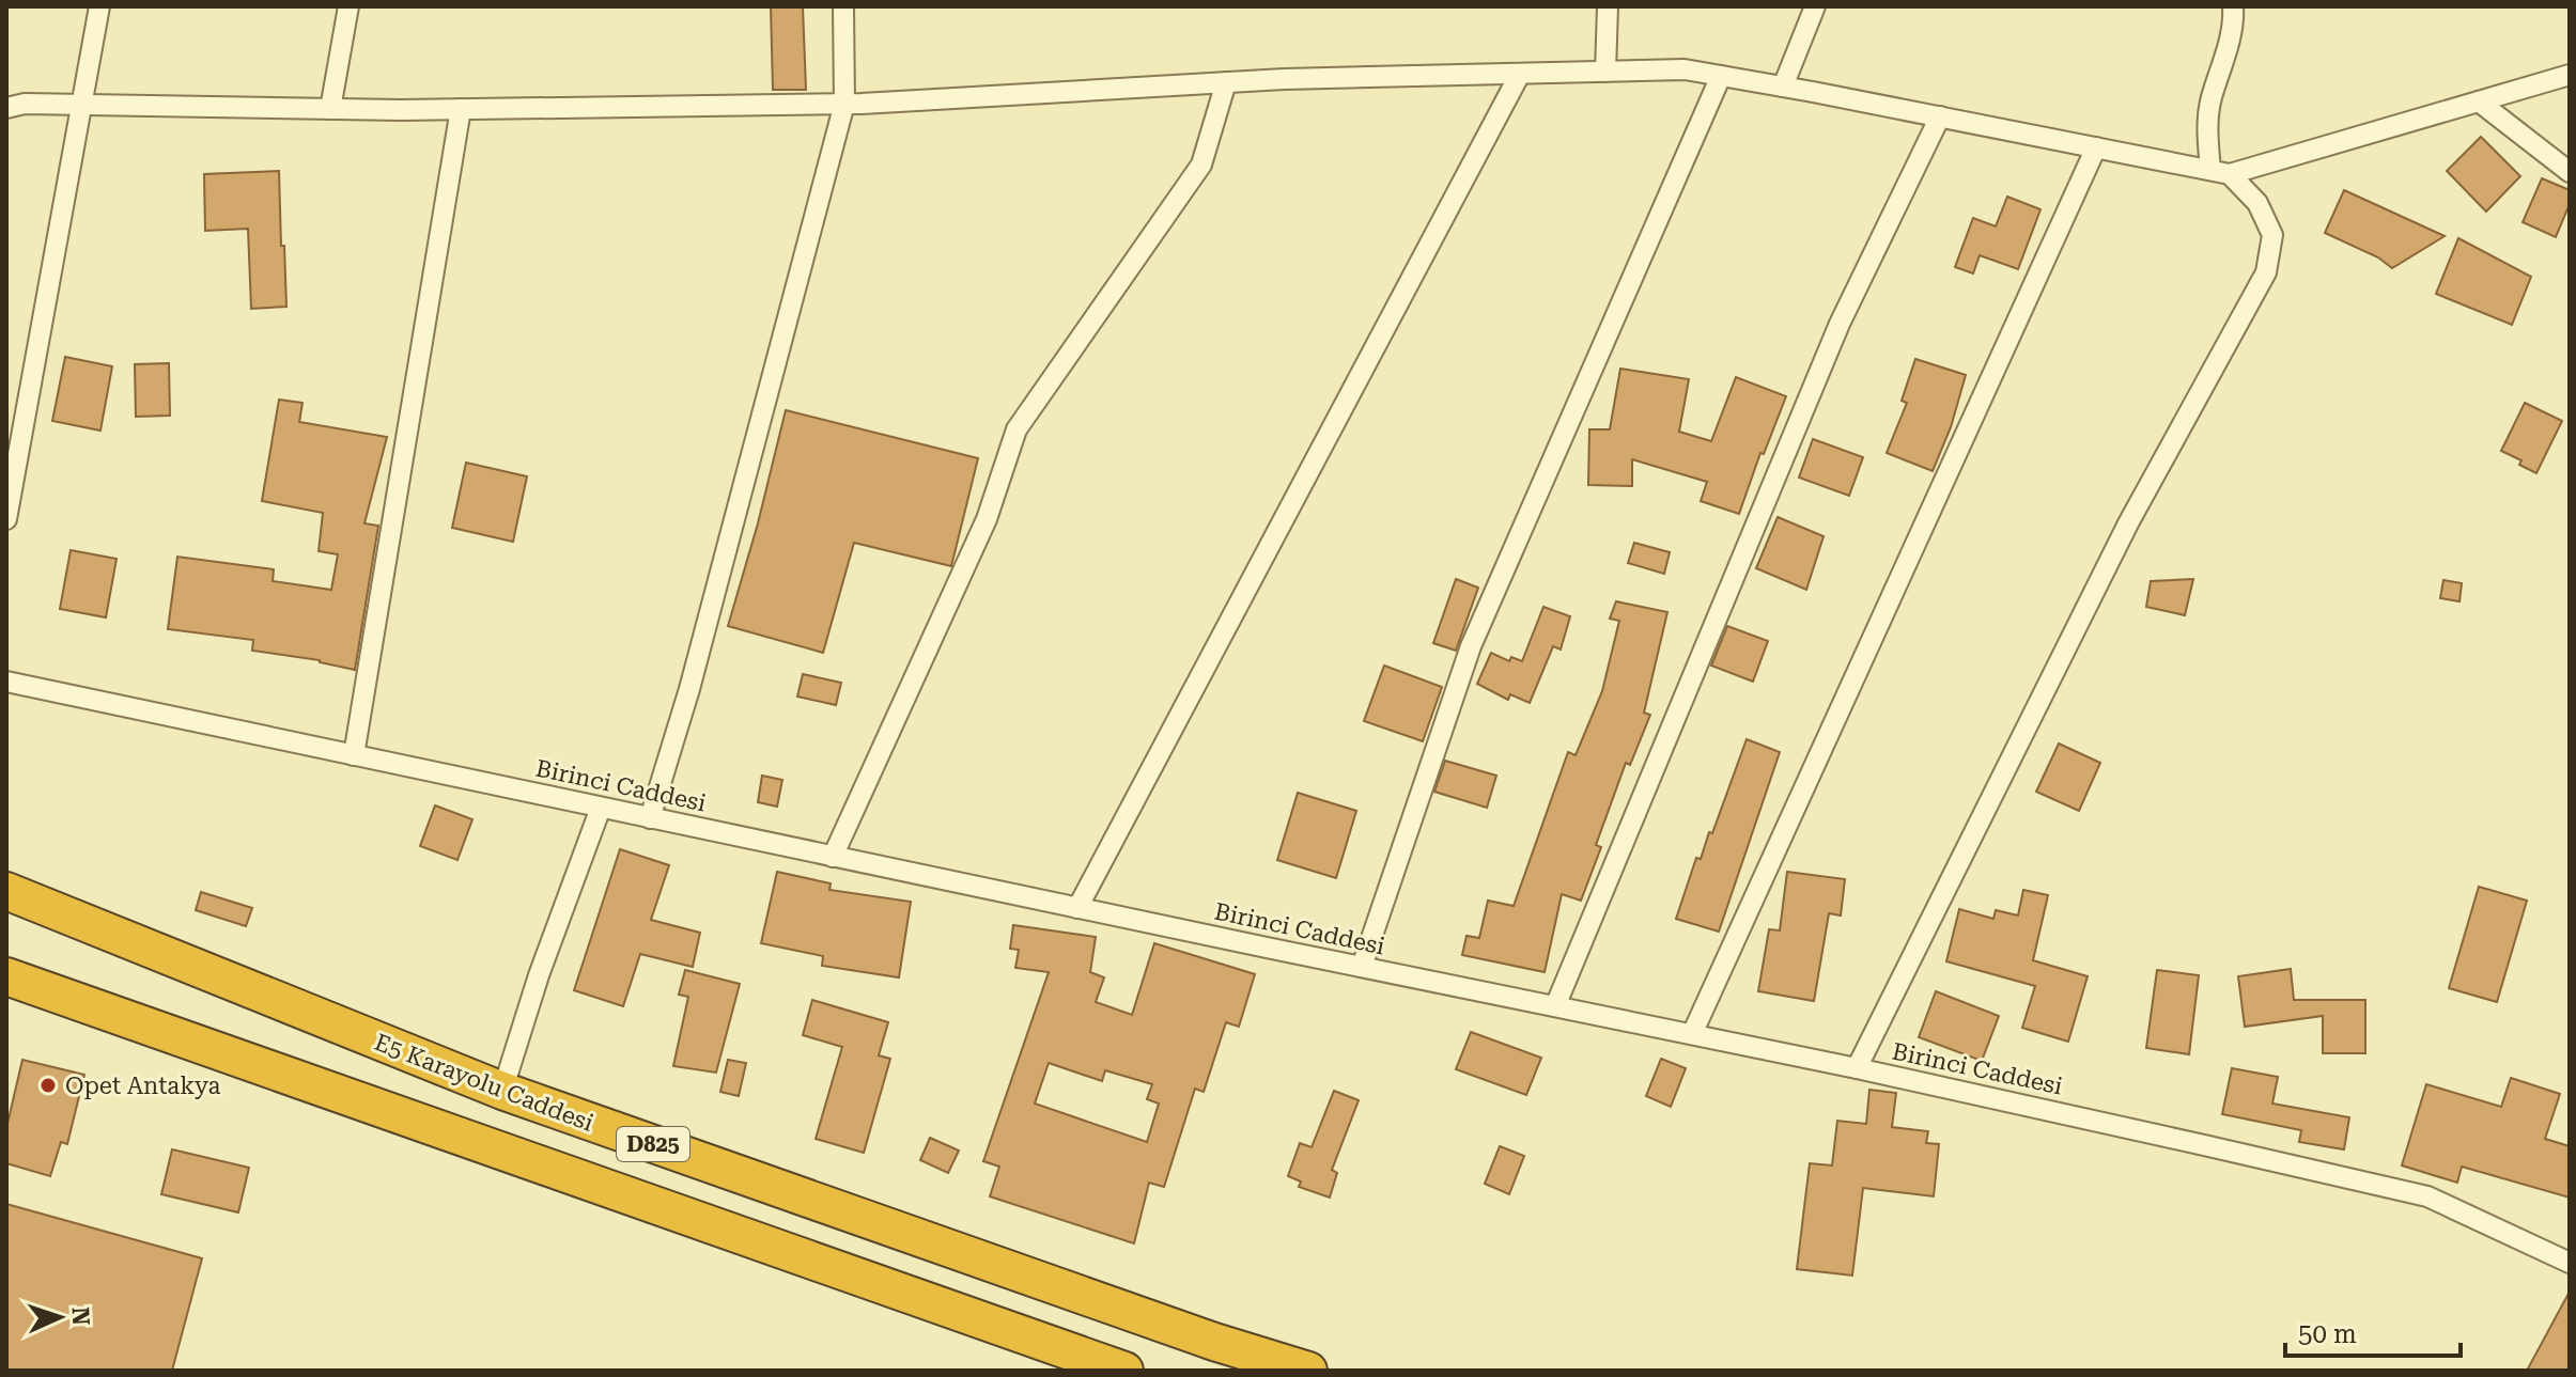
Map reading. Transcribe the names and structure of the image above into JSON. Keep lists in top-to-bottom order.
{
  "streets": {
    "highway": ["E5 Karayolu Caddesi", "D825"],
    "street": ["Birinci Caddesi"]
  },
  "places": ["Opet Antakya"],
  "scale_bar": "50 m",
  "north": "right"
}
